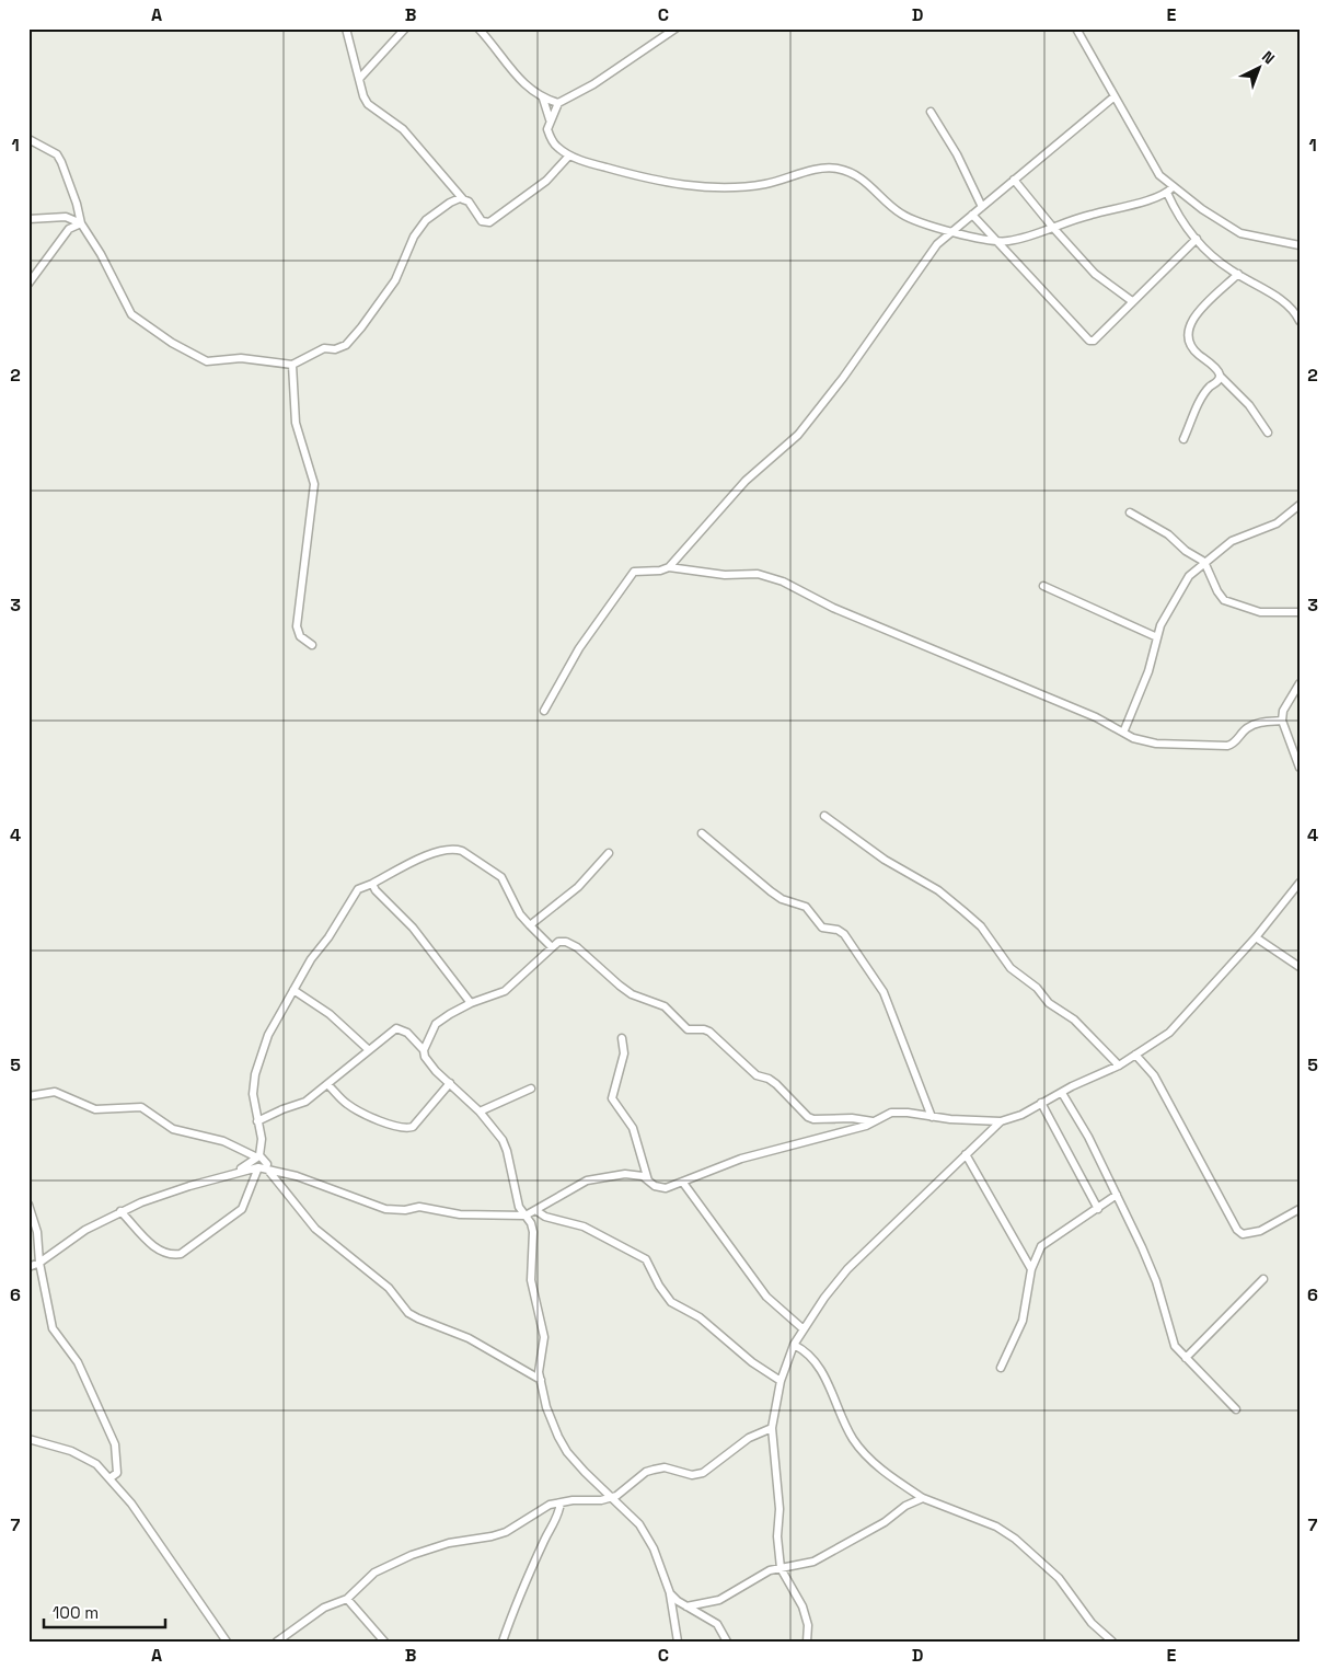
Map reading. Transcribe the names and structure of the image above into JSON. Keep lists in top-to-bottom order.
{
  "scale_bar": "100 m",
  "north": "top right",
  "grid": {
    "columns": [
      "A",
      "B",
      "C",
      "D",
      "E"
    ],
    "rows": [
      "1",
      "2",
      "3",
      "4",
      "5",
      "6",
      "7"
    ]
  }
}
